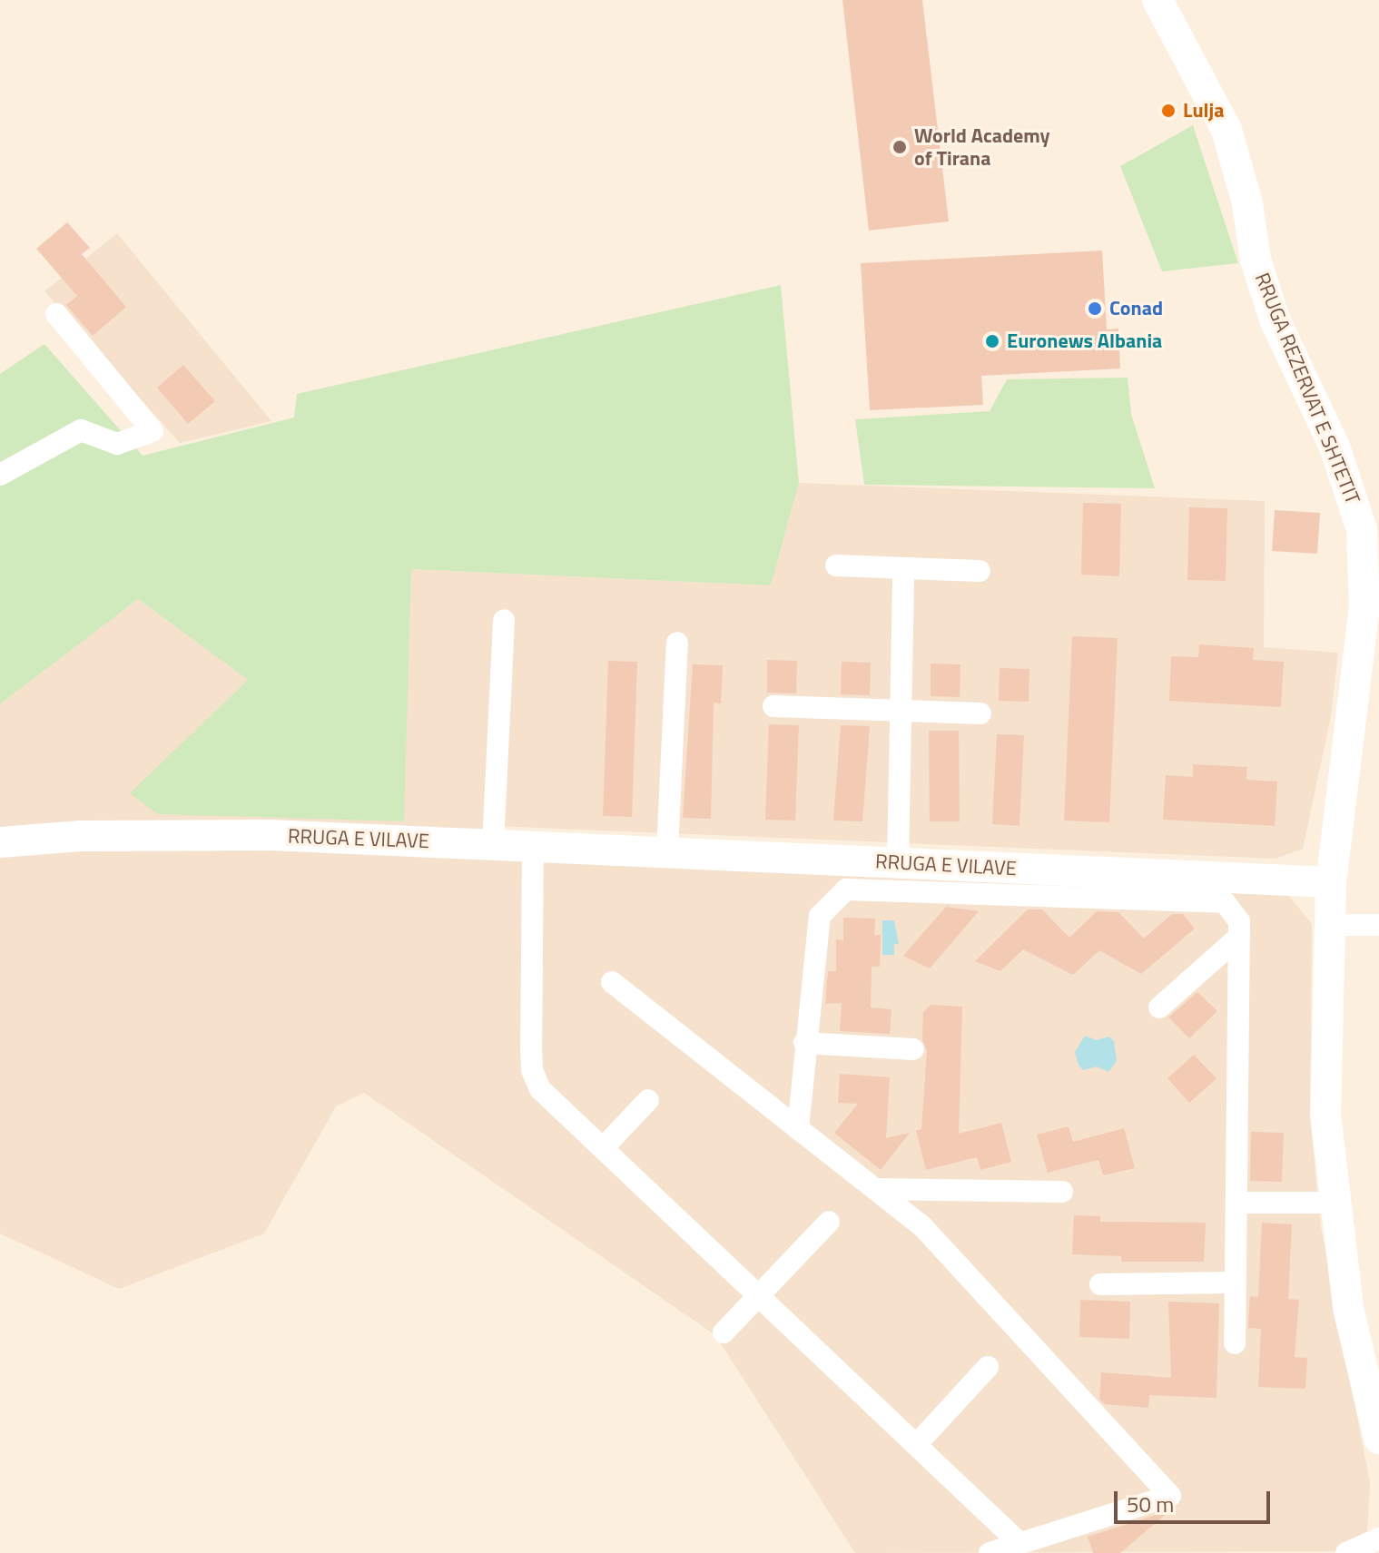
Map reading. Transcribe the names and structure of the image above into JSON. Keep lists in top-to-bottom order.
{
  "streets": {
    "street": ["RRUGA REZERVAT E SHTETIT", "RRUGA E VILAVE"]
  },
  "crossings": [
    ["RRUGA REZERVAT E SHTETIT", "RRUGA E VILAVE"]
  ],
  "places": [
    "Lulja",
    "World Academy of Tirana",
    "Conad",
    "Euronews Albania"
  ],
  "scale_bar": "50 m"
}
